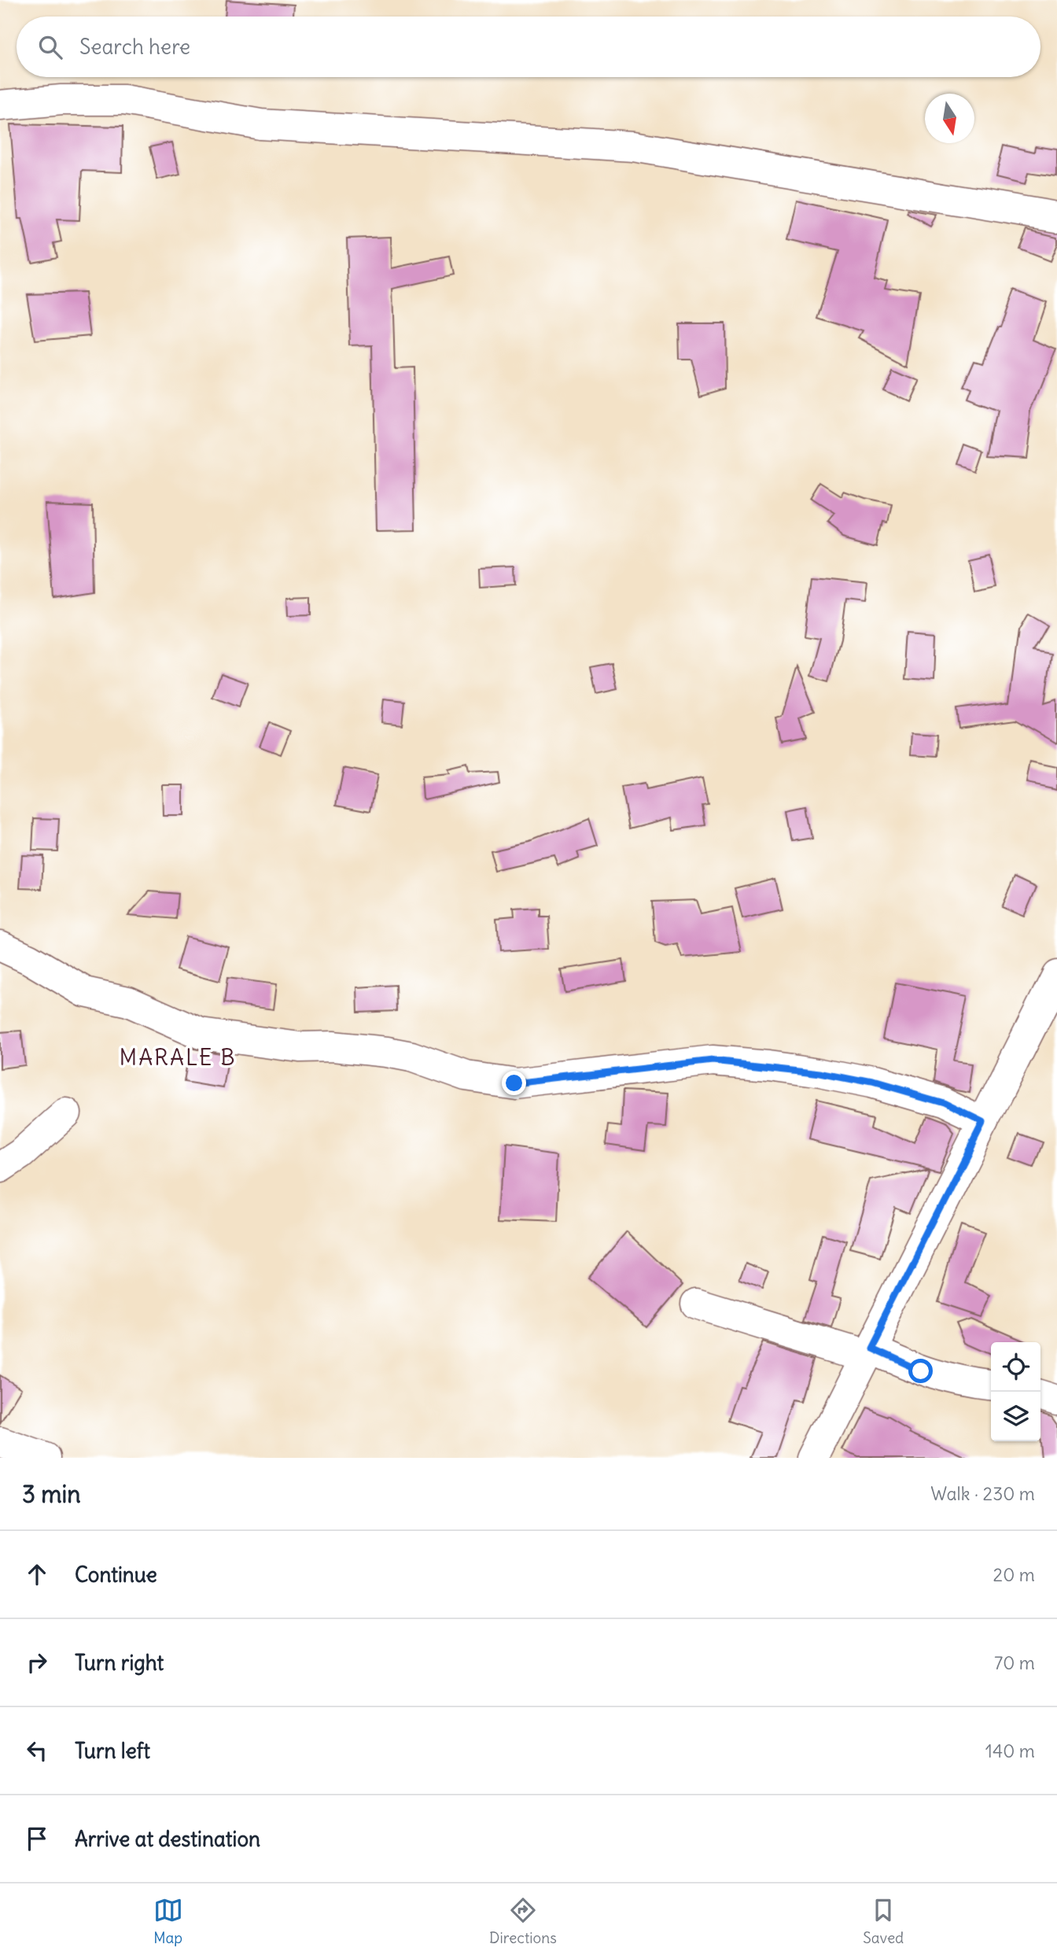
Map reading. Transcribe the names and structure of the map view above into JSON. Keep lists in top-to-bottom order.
{
  "districts": ["MARALE B"],
  "north": "bottom",
  "page": {
    "search": "Search here",
    "heading": ["3 min", "Walk · 230 m"],
    "list": [
      ["Continue", "20 m"],
      ["Turn right", "70 m"],
      ["Turn left", "140 m"],
      "Arrive at destination"
    ],
    "nav": ["Map", "Directions", "Saved"]
  }
}
